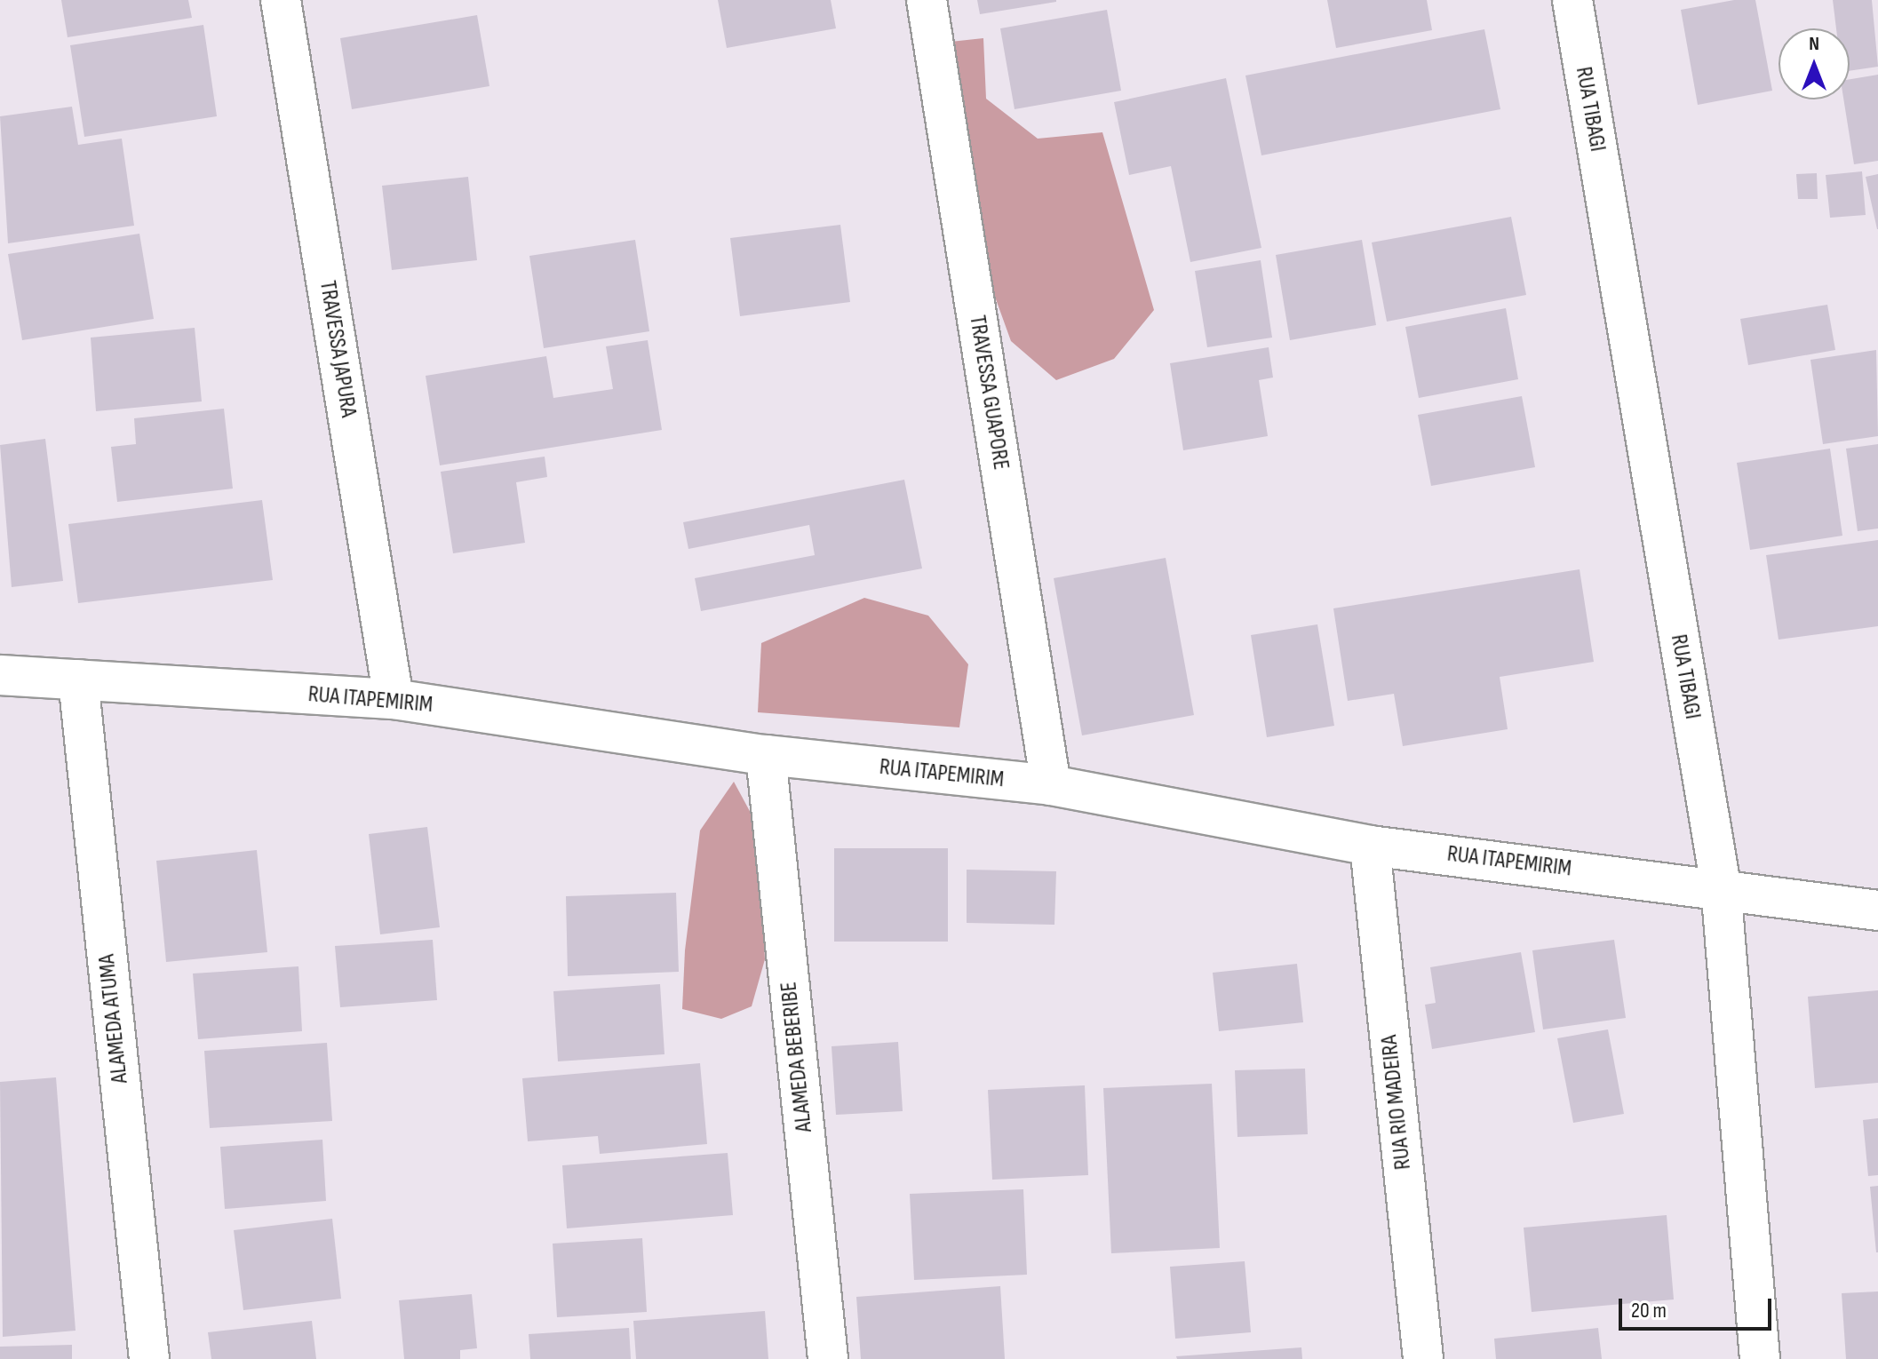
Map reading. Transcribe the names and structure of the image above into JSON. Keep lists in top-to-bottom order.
{
  "streets": {
    "street": [
      "RUA TIBAGI",
      "TRAVESSA JAPURA",
      "TRAVESSA GUAPORE",
      "RUA ITAPEMIRIM",
      "ALAMEDA ATUMA",
      "ALAMEDA BEBERIBE",
      "RUA RIO MADEIRA"
    ]
  },
  "crossings": [
    ["RUA TIBAGI", "RUA ITAPEMIRIM"],
    ["TRAVESSA JAPURA", "RUA ITAPEMIRIM"],
    ["TRAVESSA GUAPORE", "RUA ITAPEMIRIM"],
    ["RUA ITAPEMIRIM", "ALAMEDA ATUMA"],
    ["RUA ITAPEMIRIM", "ALAMEDA BEBERIBE"],
    ["RUA ITAPEMIRIM", "RUA RIO MADEIRA"]
  ],
  "scale_bar": "20 m",
  "north": "top"
}
